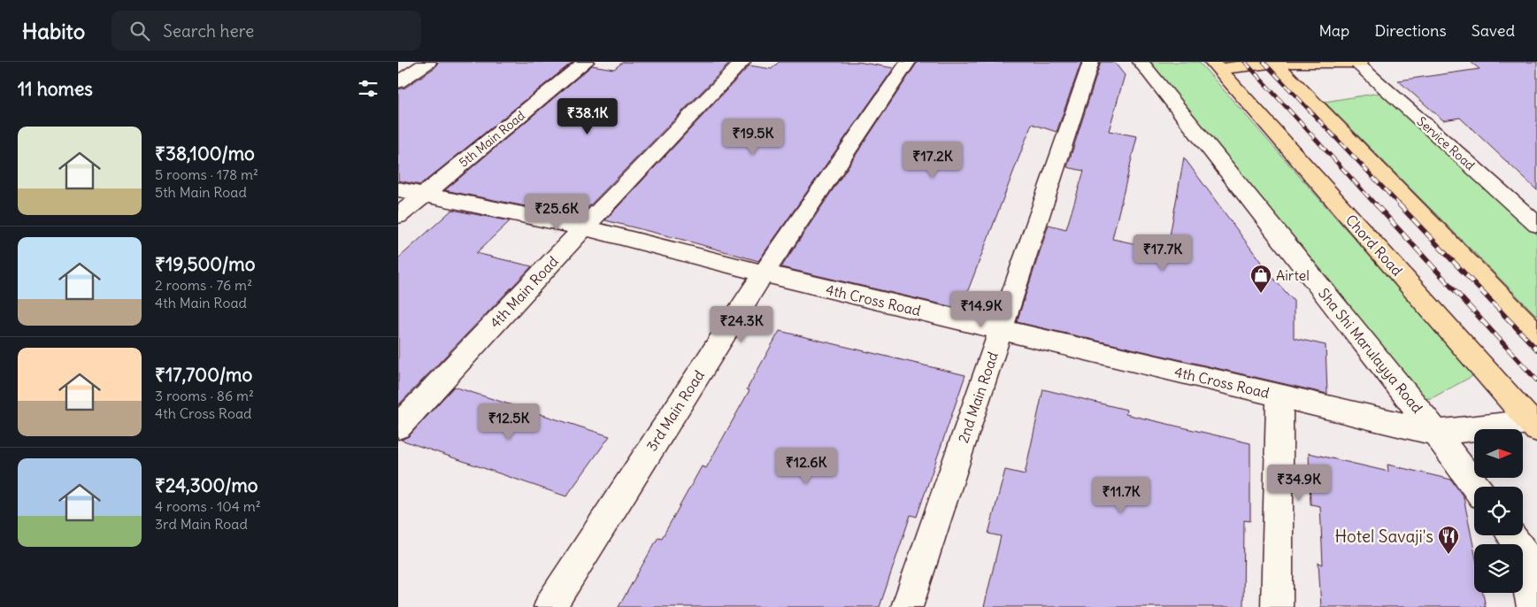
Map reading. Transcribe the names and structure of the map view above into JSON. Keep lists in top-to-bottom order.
{
  "streets": {
    "main road": ["Chord Road"],
    "street": [
      "5th Main Road",
      "Service Road",
      "4th Main Road",
      "4th Cross Road",
      "Sha Shi Marulayya Road",
      "2nd Main Road",
      "3rd Main Road"
    ]
  },
  "crossings": [
    ["5th Main Road", "4th Cross Road"],
    ["Chord Road", "4th Cross Road"],
    ["4th Main Road", "4th Cross Road"],
    ["4th Cross Road", "Sha Shi Marulayya Road"],
    ["4th Cross Road", "2nd Main Road"],
    ["4th Cross Road", "3rd Main Road"]
  ],
  "places": {
    "shop": ["Airtel"],
    "restaurant": ["Hotel Savaji's"]
  },
  "north": "right",
  "page": {
    "header": "Habito",
    "search": "Search here",
    "nav": ["Map", "Directions", "Saved"],
    "heading": "11 homes",
    "price": [
      "₹38.1K",
      "₹19.5K",
      "₹17.2K",
      "₹25.6K",
      "₹17.7K",
      "₹14.9K",
      "₹24.3K",
      "₹12.5K",
      "₹12.6K",
      "₹34.9K",
      "₹11.7K"
    ],
    "list": [
      {
        "name": "₹38,100/mo",
        "note": "5 rooms · 178 m² · 5th Main Road"
      },
      {
        "name": "₹19,500/mo",
        "note": "2 rooms · 76 m² · 4th Main Road"
      },
      {
        "name": "₹17,700/mo",
        "note": "3 rooms · 86 m² · 4th Cross Road"
      },
      {
        "name": "₹24,300/mo",
        "note": "4 rooms · 104 m² · 3rd Main Road"
      }
    ]
  }
}
